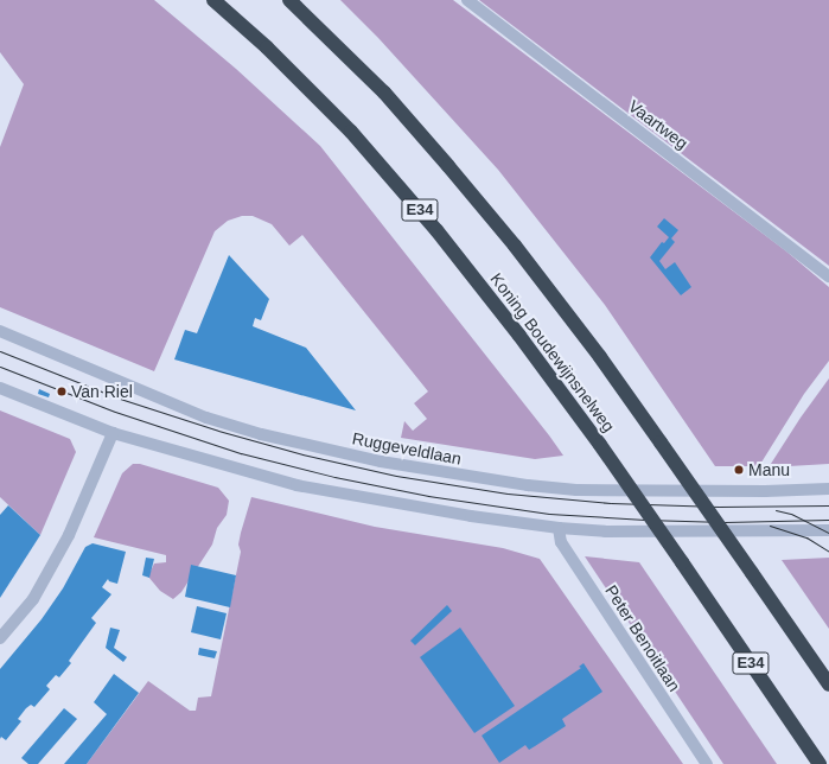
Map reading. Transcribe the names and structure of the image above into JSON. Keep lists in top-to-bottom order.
{
  "streets": {
    "highway": ["E34", "Koning Boudewijnsnelweg"],
    "street": ["Vaartweg", "Ruggeveldlaan", "Peter Benoitlaan"]
  },
  "places": ["Van Riel", "Manu"]
}
